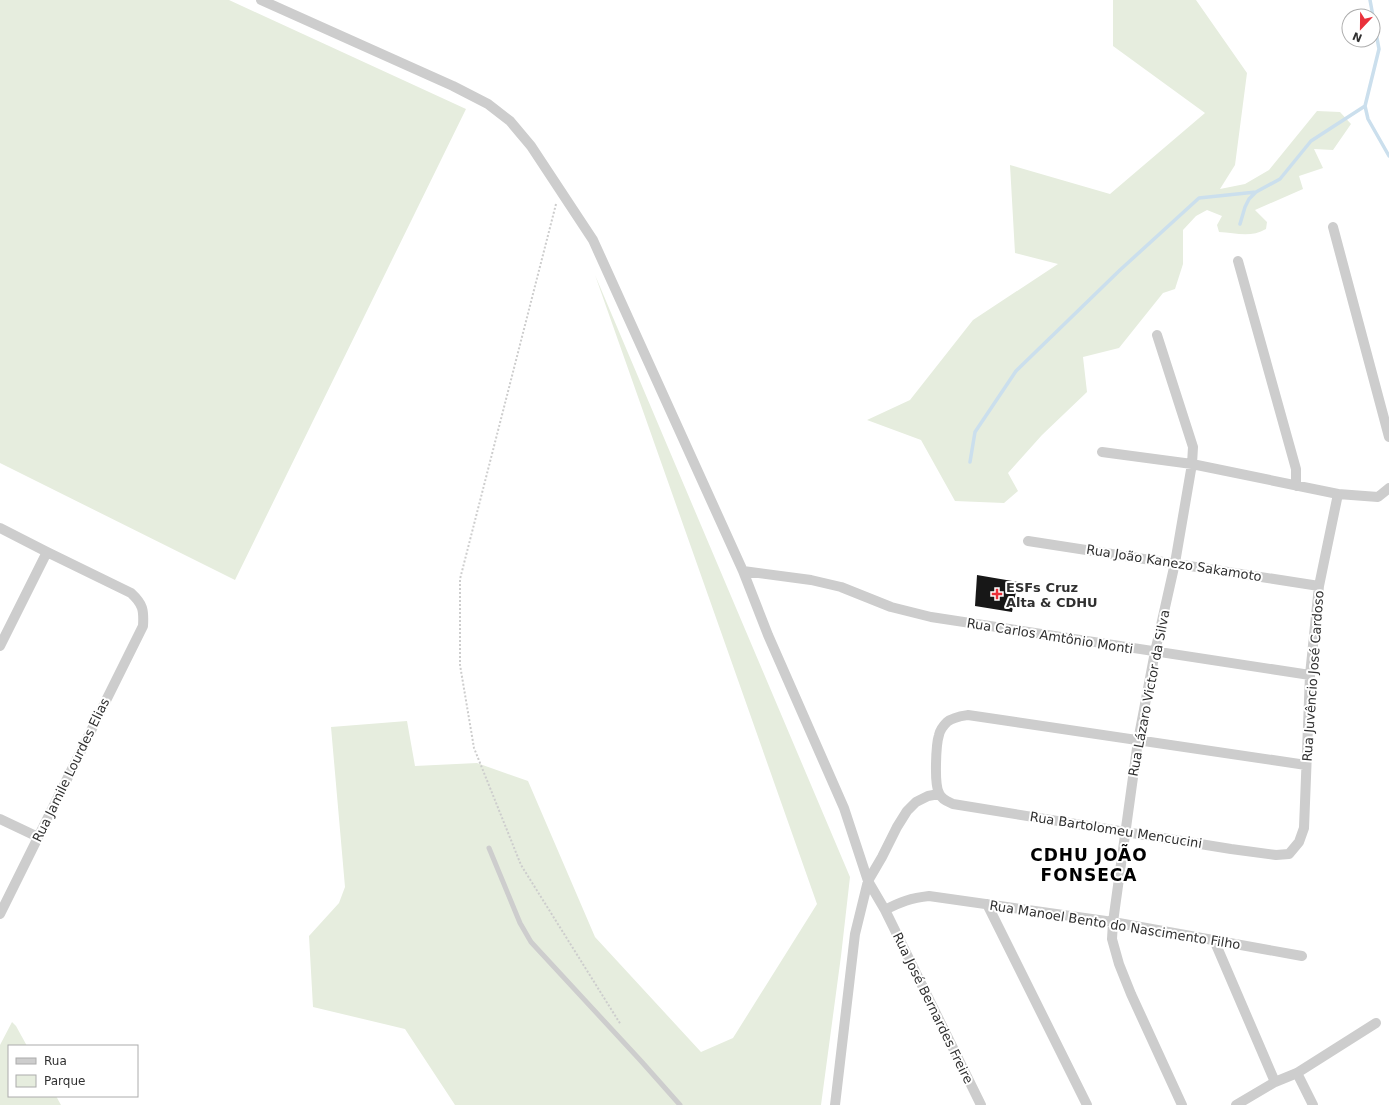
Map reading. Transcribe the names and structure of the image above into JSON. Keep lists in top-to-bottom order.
{
  "streets": {
    "street": [
      "Rua João Kanezo Sakamoto",
      "Rua Carlos Amtônio Monti",
      "Rua Juvêncio José Cardoso",
      "Rua Lázaro Victor da Silva",
      "Rua Jamile Lourdes Elias",
      "Rua Bartolomeu Mencucini",
      "Rua Manoel Bento do Nascimento Filho",
      "Rua José Bernardes Freire"
    ]
  },
  "crossings": [
    ["Rua João Kanezo Sakamoto", "Rua Juvêncio José Cardoso"],
    ["Rua João Kanezo Sakamoto", "Rua Lázaro Victor da Silva"],
    ["Rua Carlos Amtônio Monti", "Rua Juvêncio José Cardoso"],
    ["Rua Carlos Amtônio Monti", "Rua Lázaro Victor da Silva"],
    ["Rua Carlos Amtônio Monti", "Rua José Bernardes Freire"],
    ["Rua Juvêncio José Cardoso", "Rua Bartolomeu Mencucini"],
    ["Rua Lázaro Victor da Silva", "Rua Bartolomeu Mencucini"],
    ["Rua Lázaro Victor da Silva", "Rua Manoel Bento do Nascimento Filho"],
    ["Rua Manoel Bento do Nascimento Filho", "Rua José Bernardes Freire"]
  ],
  "districts": ["CDHU JOÃO FONSECA"],
  "places": {
    "health": ["ESFs Cruz Alta & CDHU"]
  },
  "legend": ["Rua", "Parque"],
  "north": "bottom"
}
